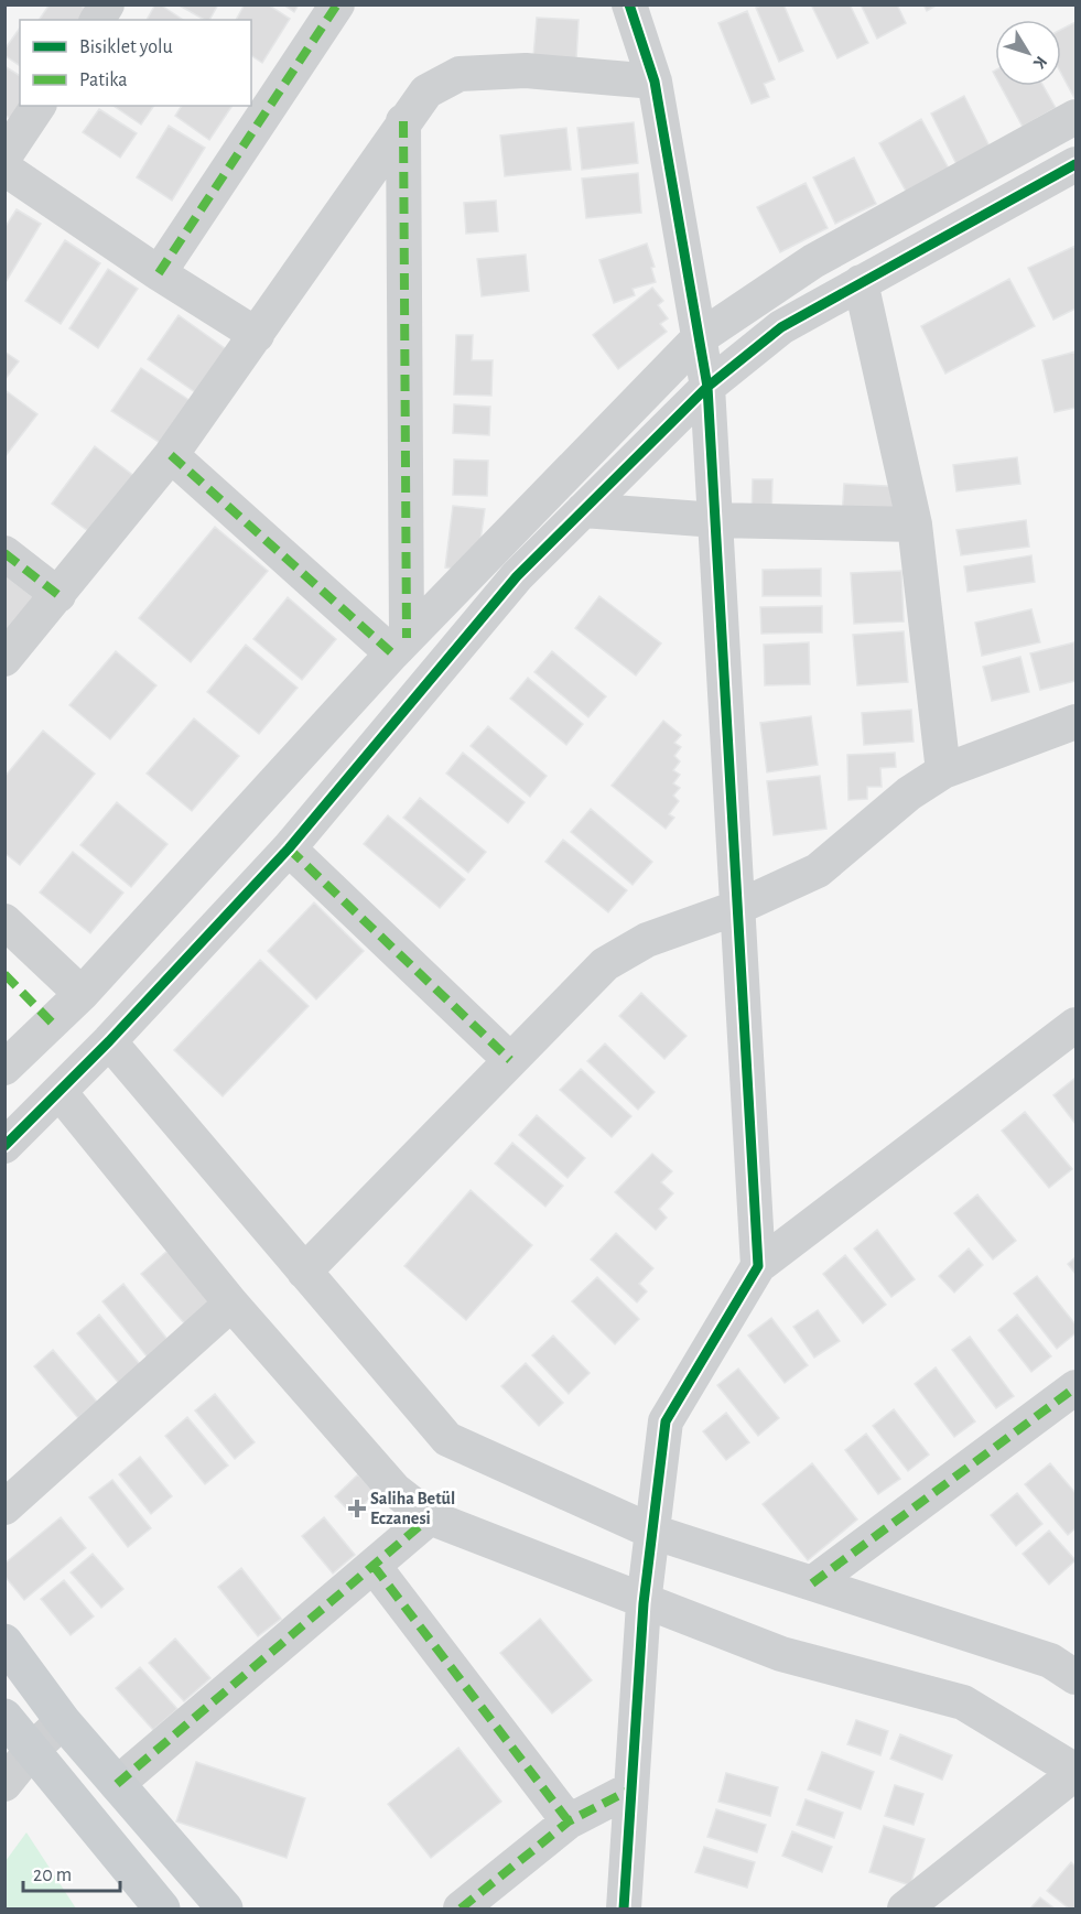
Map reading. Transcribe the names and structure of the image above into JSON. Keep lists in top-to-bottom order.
{
  "places": {
    "health": ["Saliha Betül Eczanesi"]
  },
  "legend": ["Bisiklet yolu", "Patika"],
  "scale_bar": "20 m",
  "north": "bottom right"
}
